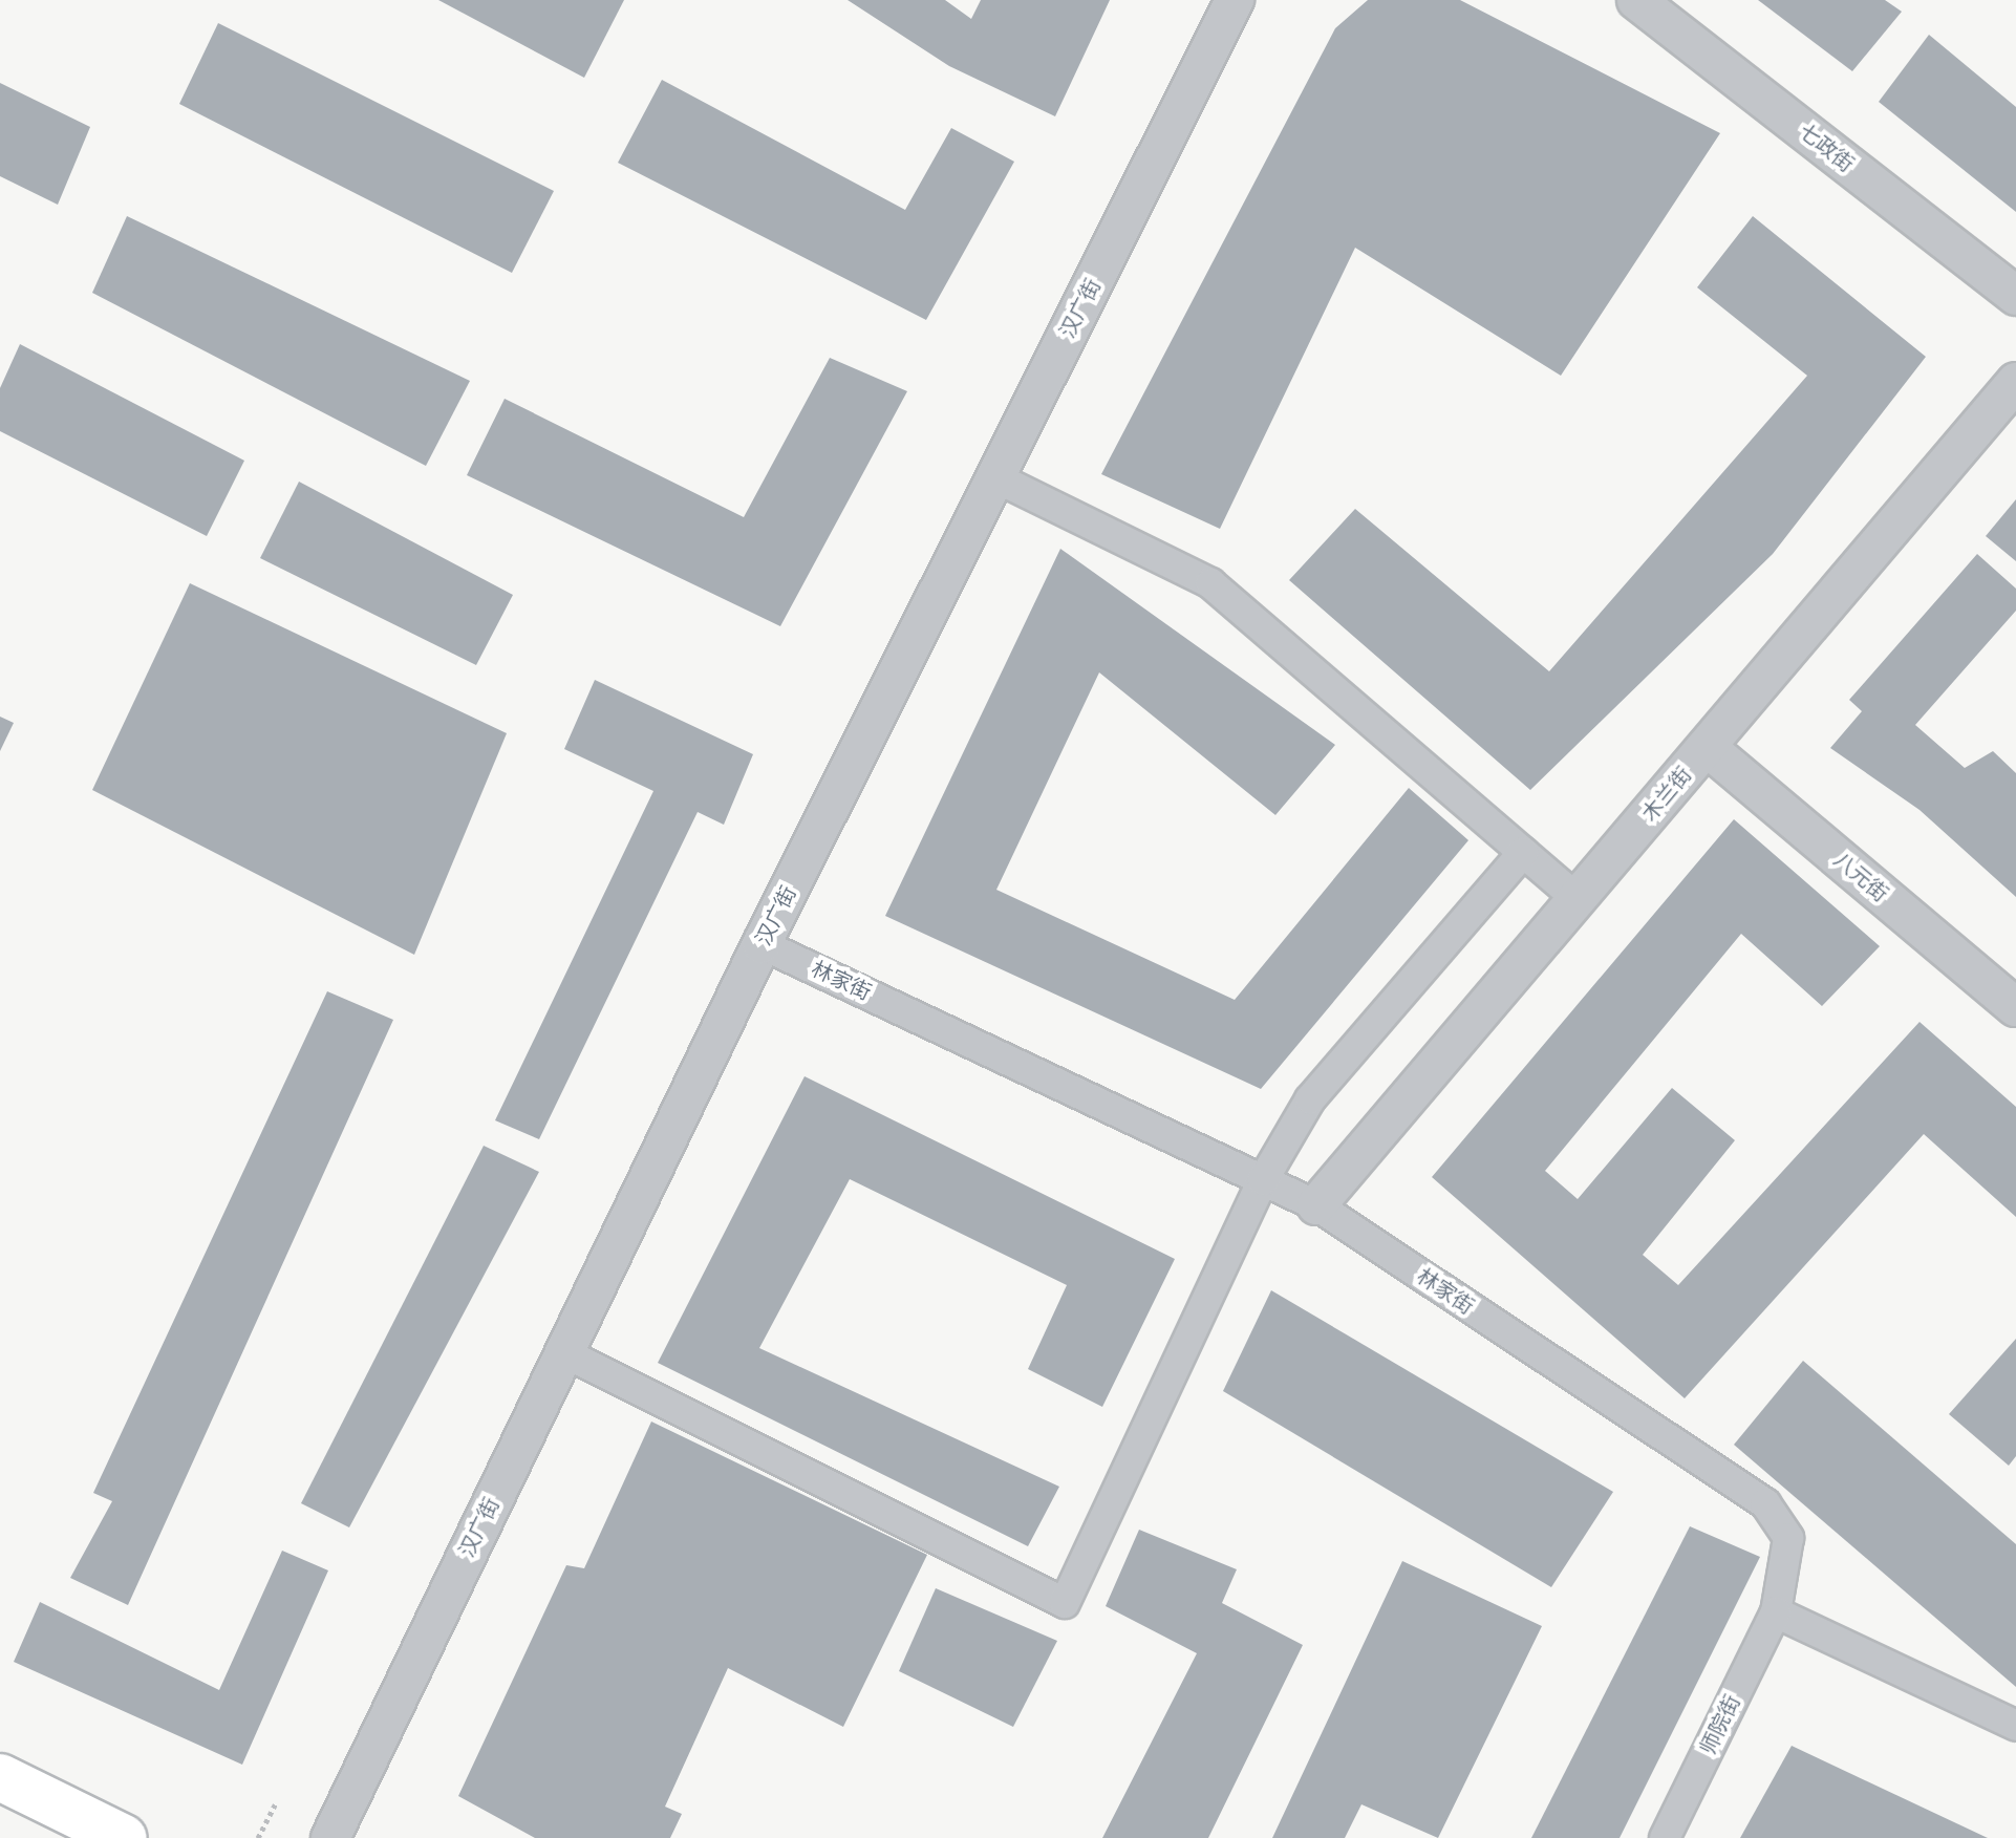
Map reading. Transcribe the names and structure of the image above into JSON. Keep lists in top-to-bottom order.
{
  "streets": {
    "street": [
      "七政街",
      "汉广街",
      "木兰街",
      "八元街",
      "林家街",
      "师院街"
    ]
  },
  "crossings": [
    ["汉广街", "林家街"],
    ["木兰街", "八元街"],
    ["木兰街", "林家街"],
    ["林家街", "师院街"]
  ]
}
